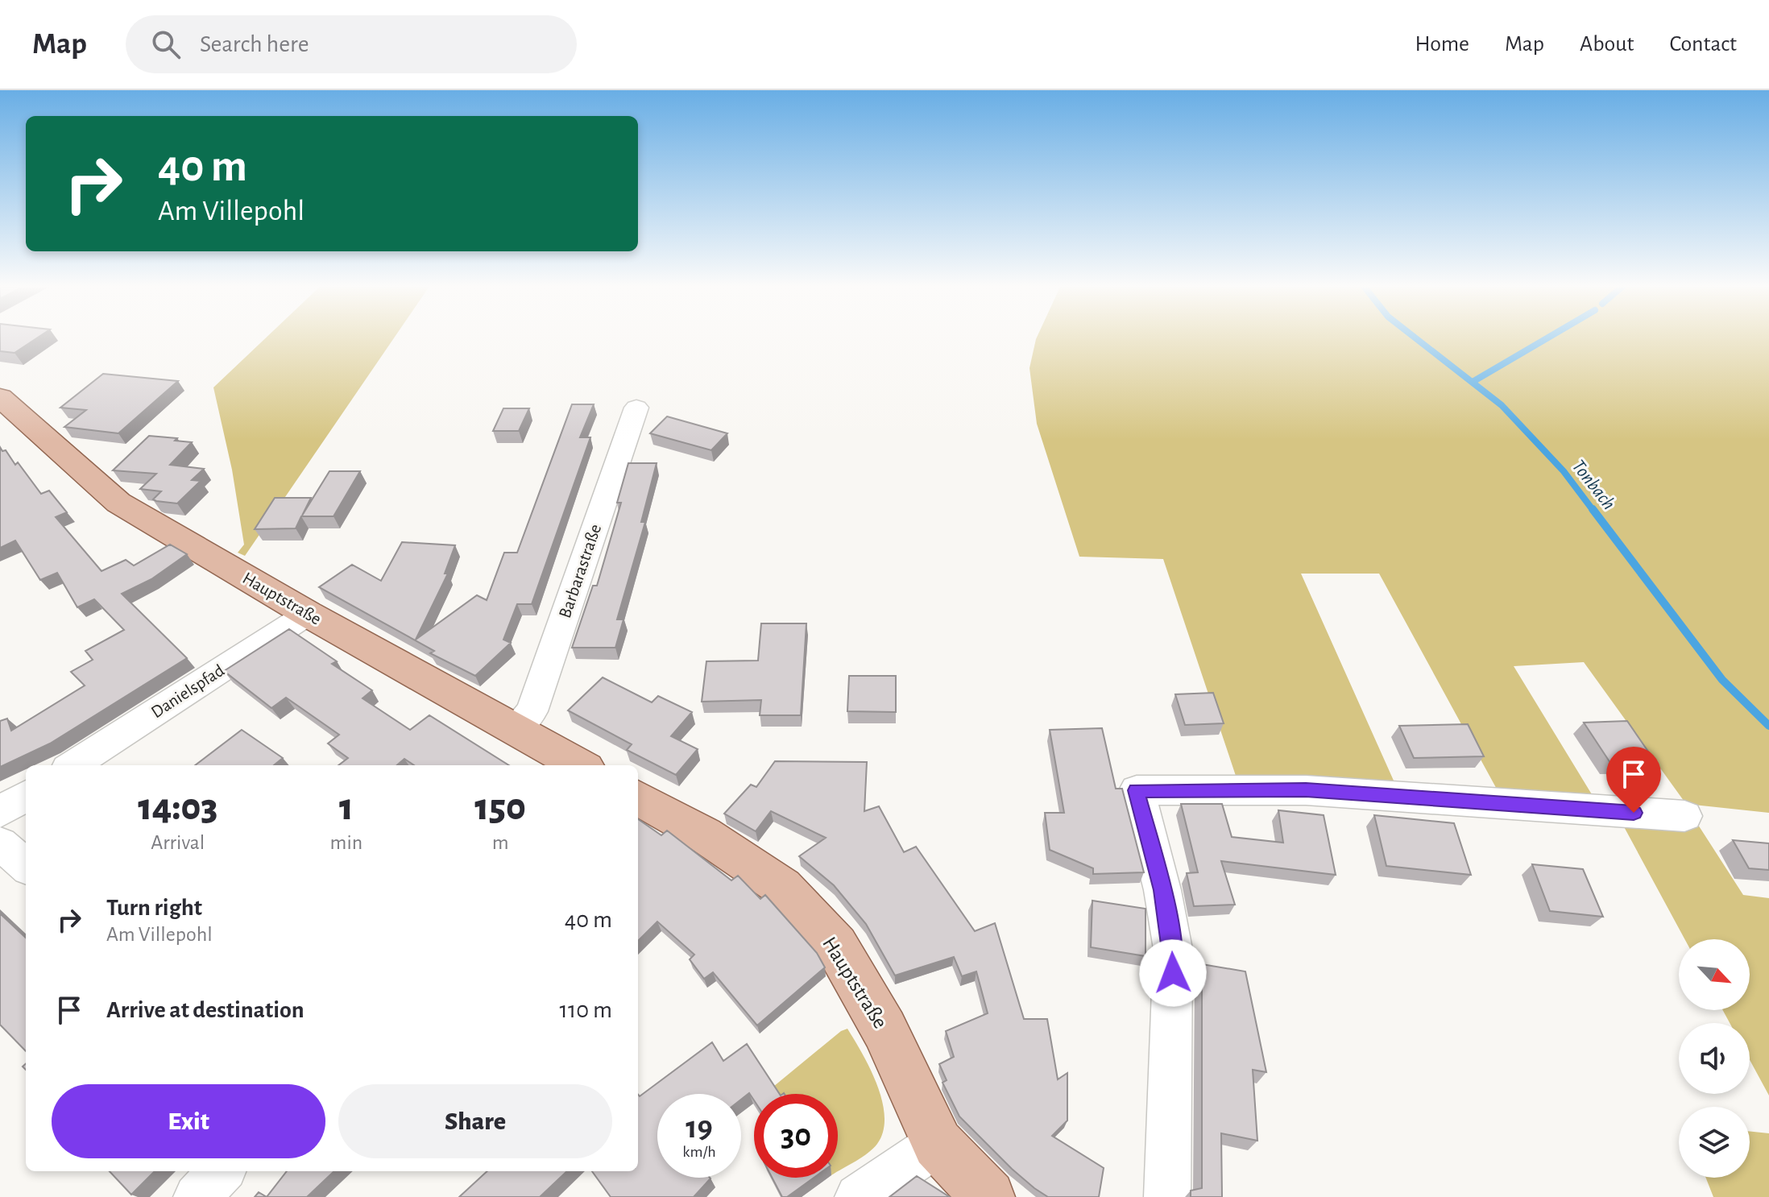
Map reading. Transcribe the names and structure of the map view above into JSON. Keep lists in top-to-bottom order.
{
  "streets": {
    "main road": ["Hauptstraße"],
    "street": ["Barbarastraße", "Danielspfad"]
  },
  "crossings": [
    ["Barbarastraße", "Hauptstraße"],
    ["Hauptstraße", "Danielspfad"]
  ],
  "water": ["Tonbach"],
  "north": "bottom right",
  "page": {
    "header": "Map",
    "search": "Search here",
    "nav": [
      "Home",
      "Map",
      "About",
      "Contact"
    ],
    "turn": ["40 m", "Am Villepohl"],
    "eta": [
      "14:03",
      "Arrival",
      "1",
      "min",
      "150",
      "m"
    ],
    "list": [
      {
        "name": "Turn right",
        "note": "Am Villepohl",
        "value": "40 m"
      },
      {
        "name": "Arrive at destination",
        "value": "110 m"
      }
    ],
    "buttons": ["Exit", "Share"],
    "speed": "19 km/h",
    "limit": "30"
  }
}
